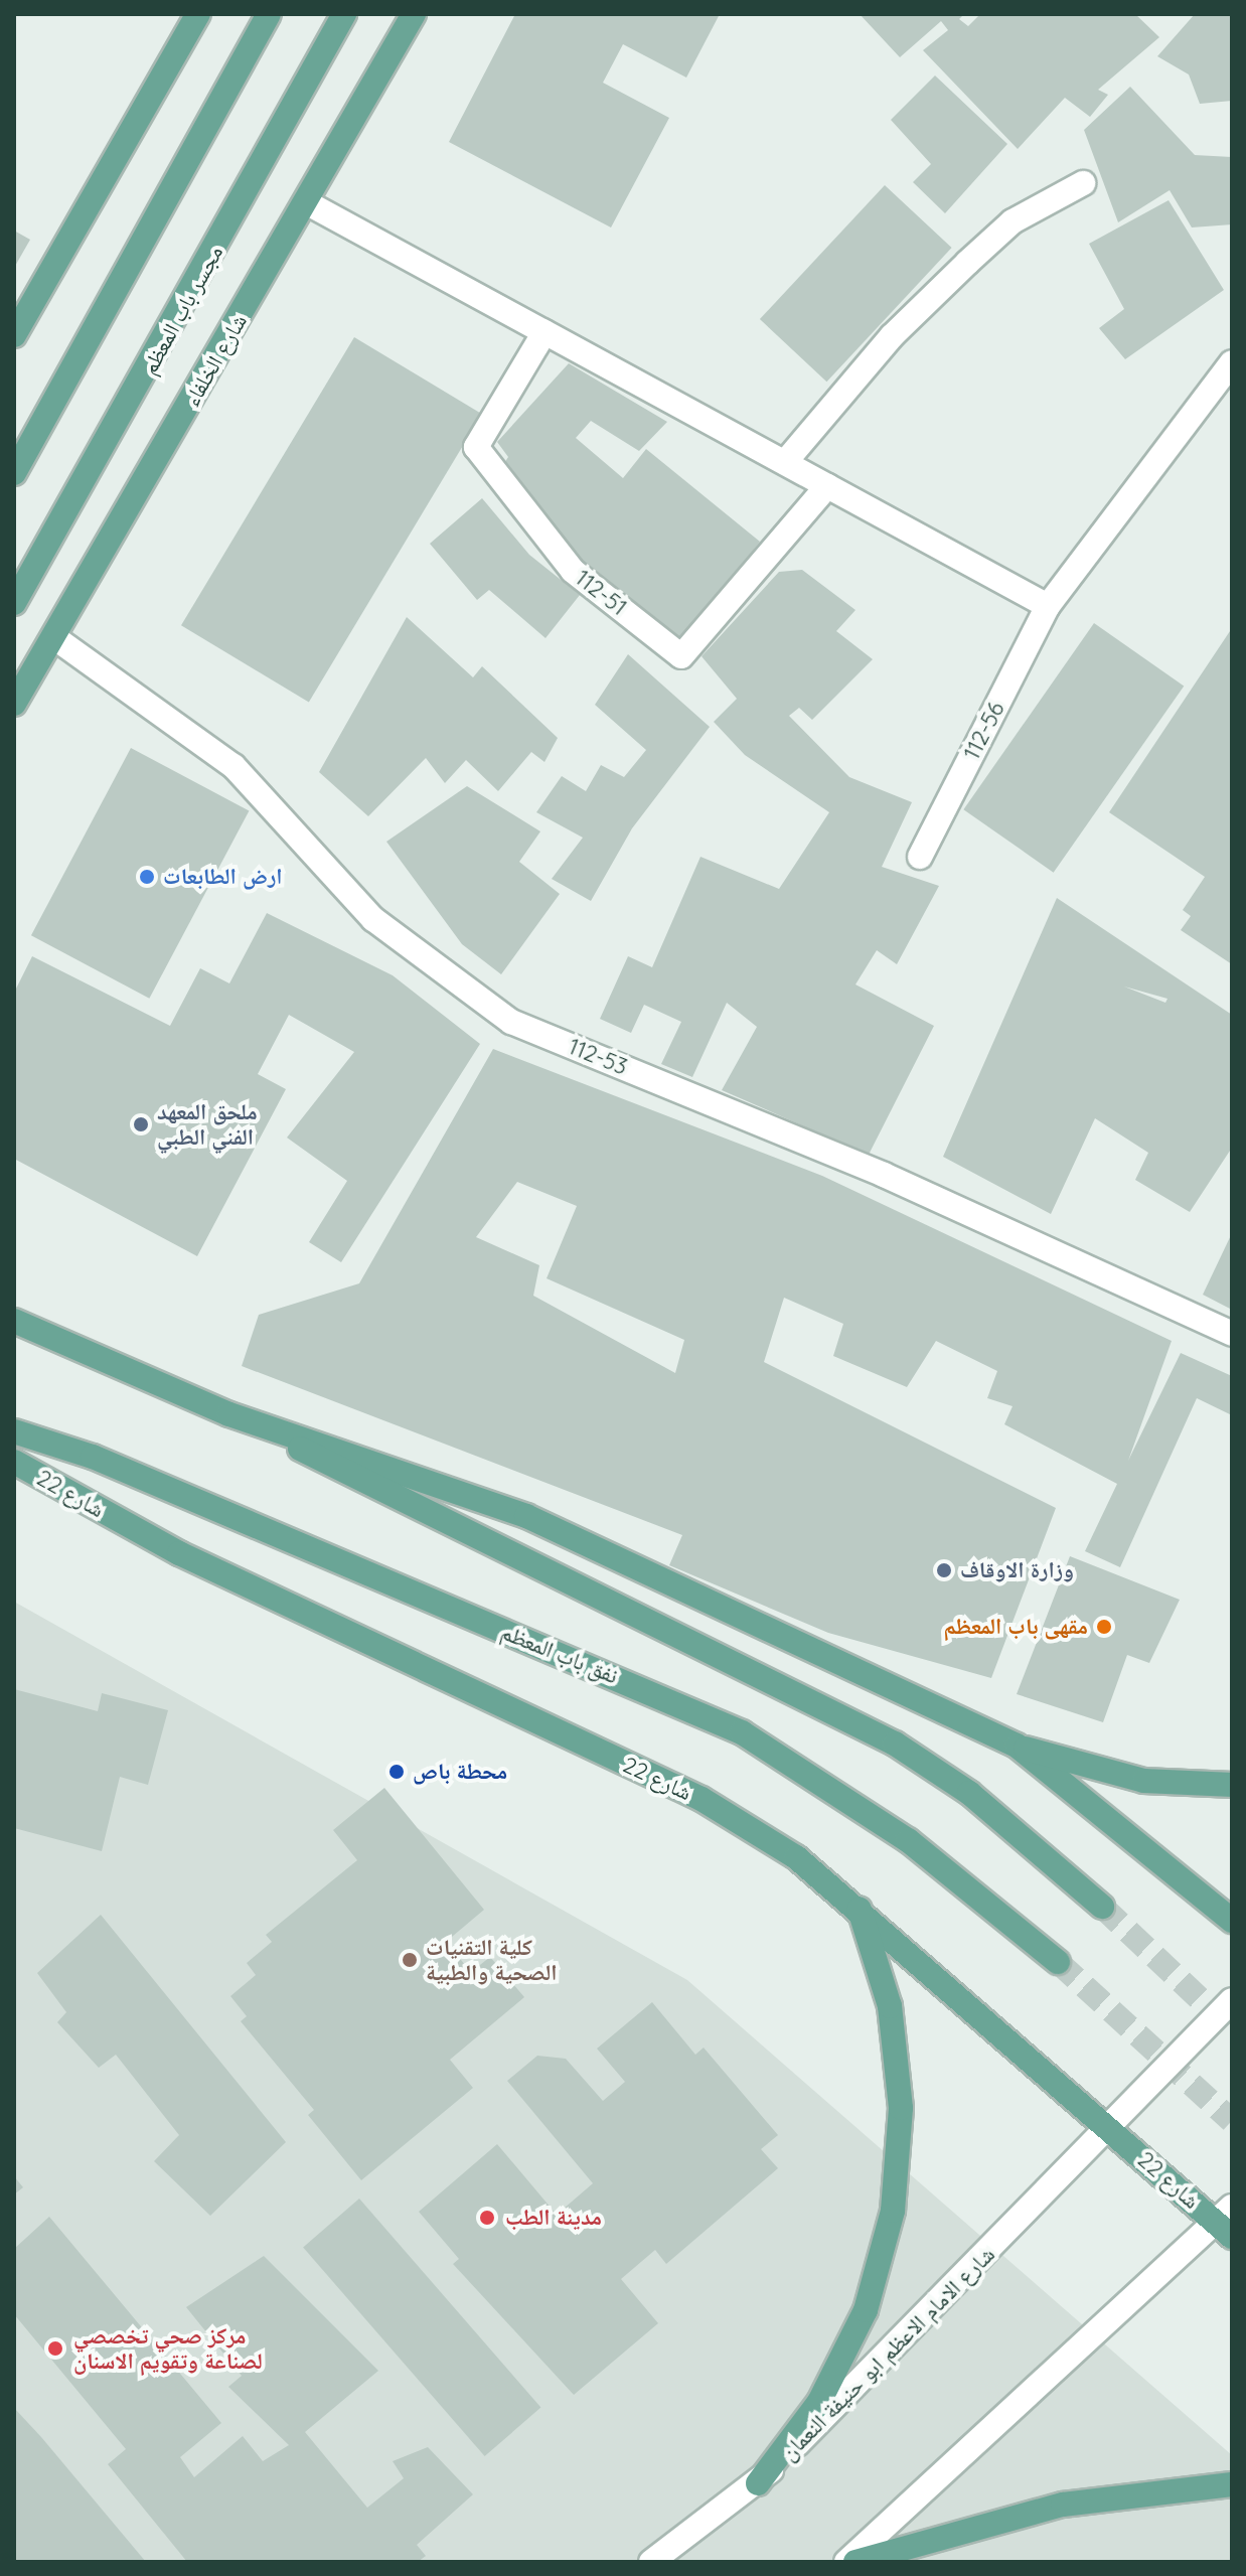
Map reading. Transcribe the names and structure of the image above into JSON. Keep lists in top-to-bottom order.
{
  "streets": {
    "main road": [
      "مجسر باب المعظم",
      "شارع الخلفاء",
      "112-51",
      "112-56",
      "112-53",
      "شارع 22",
      "نفق باب المعظم",
      "شارع الامام الاعظم ابو حنيفة النعمان"
    ]
  },
  "crossings": [
    ["شارع الخلفاء", "112-53"],
    ["شارع 22", "شارع الامام الاعظم ابو حنيفة النعمان"]
  ],
  "places": [
    "ارض الطابعات",
    "ملحق المعهد الفني الطبي",
    "وزارة الاوقاف",
    "مقهى باب المعظم",
    "محطة باص",
    "كلية التقنيات الصحية والطبية",
    "مدينة الطب",
    "مركز صحي تخصصي لصناعة وتقويم الاسنان"
  ]
}
